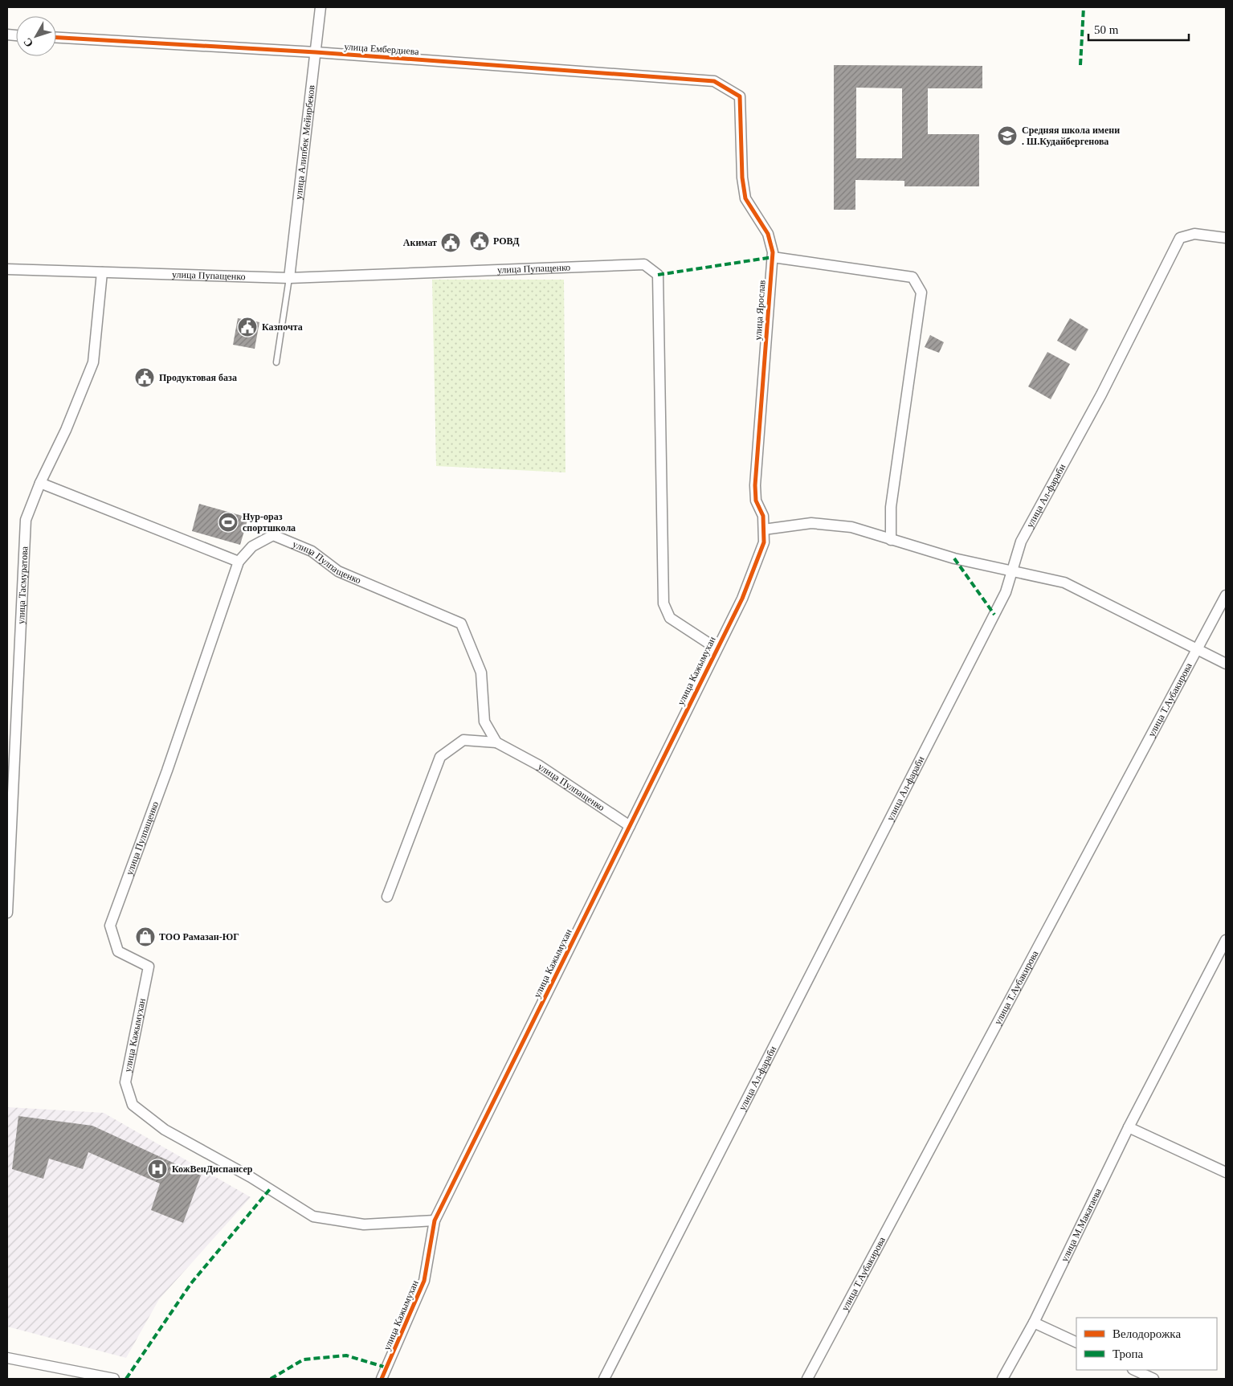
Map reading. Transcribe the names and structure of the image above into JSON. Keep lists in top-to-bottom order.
{
  "streets": {
    "street": [
      "улица Ембердиева",
      "улица Алипбек Мейирбеков",
      "улица Пупащенко",
      "улица Ярослав",
      "улица Ал-фараби",
      "улица Пулпащенко",
      "улица Тасмуратова",
      "улица Кажымухан",
      "улица Т.Аубакирова",
      "улица М.Макатаева"
    ]
  },
  "crossings": [
    ["улица Ембердиева", "улица Алипбек Мейирбеков"],
    ["улица Ембердиева", "улица Ярослав"],
    ["улица Алипбек Мейирбеков", "улица Пупащенко"],
    ["улица Пупащенко", "улица Тасмуратова"],
    ["улица Пупащенко", "улица Кажымухан"],
    ["улица Ярослав", "улица Кажымухан"],
    ["улица Пулпащенко", "улица Кажымухан"]
  ],
  "places": {
    "school or university": ["Средняя школа имени . Ш.Кудайбергенова"],
    "public building": [
      "РОВД",
      "Акимат",
      "Казпочта",
      "Продуктовая база"
    ],
    "sports": ["Нур-ораз спортшкола"],
    "shop": ["ТОО Рамазан-ЮГ"],
    "hospital": ["КожВенДиспансер"]
  },
  "legend": ["Велодорожка", "Тропа"],
  "scale_bar": "50 m",
  "north": "bottom left"
}
